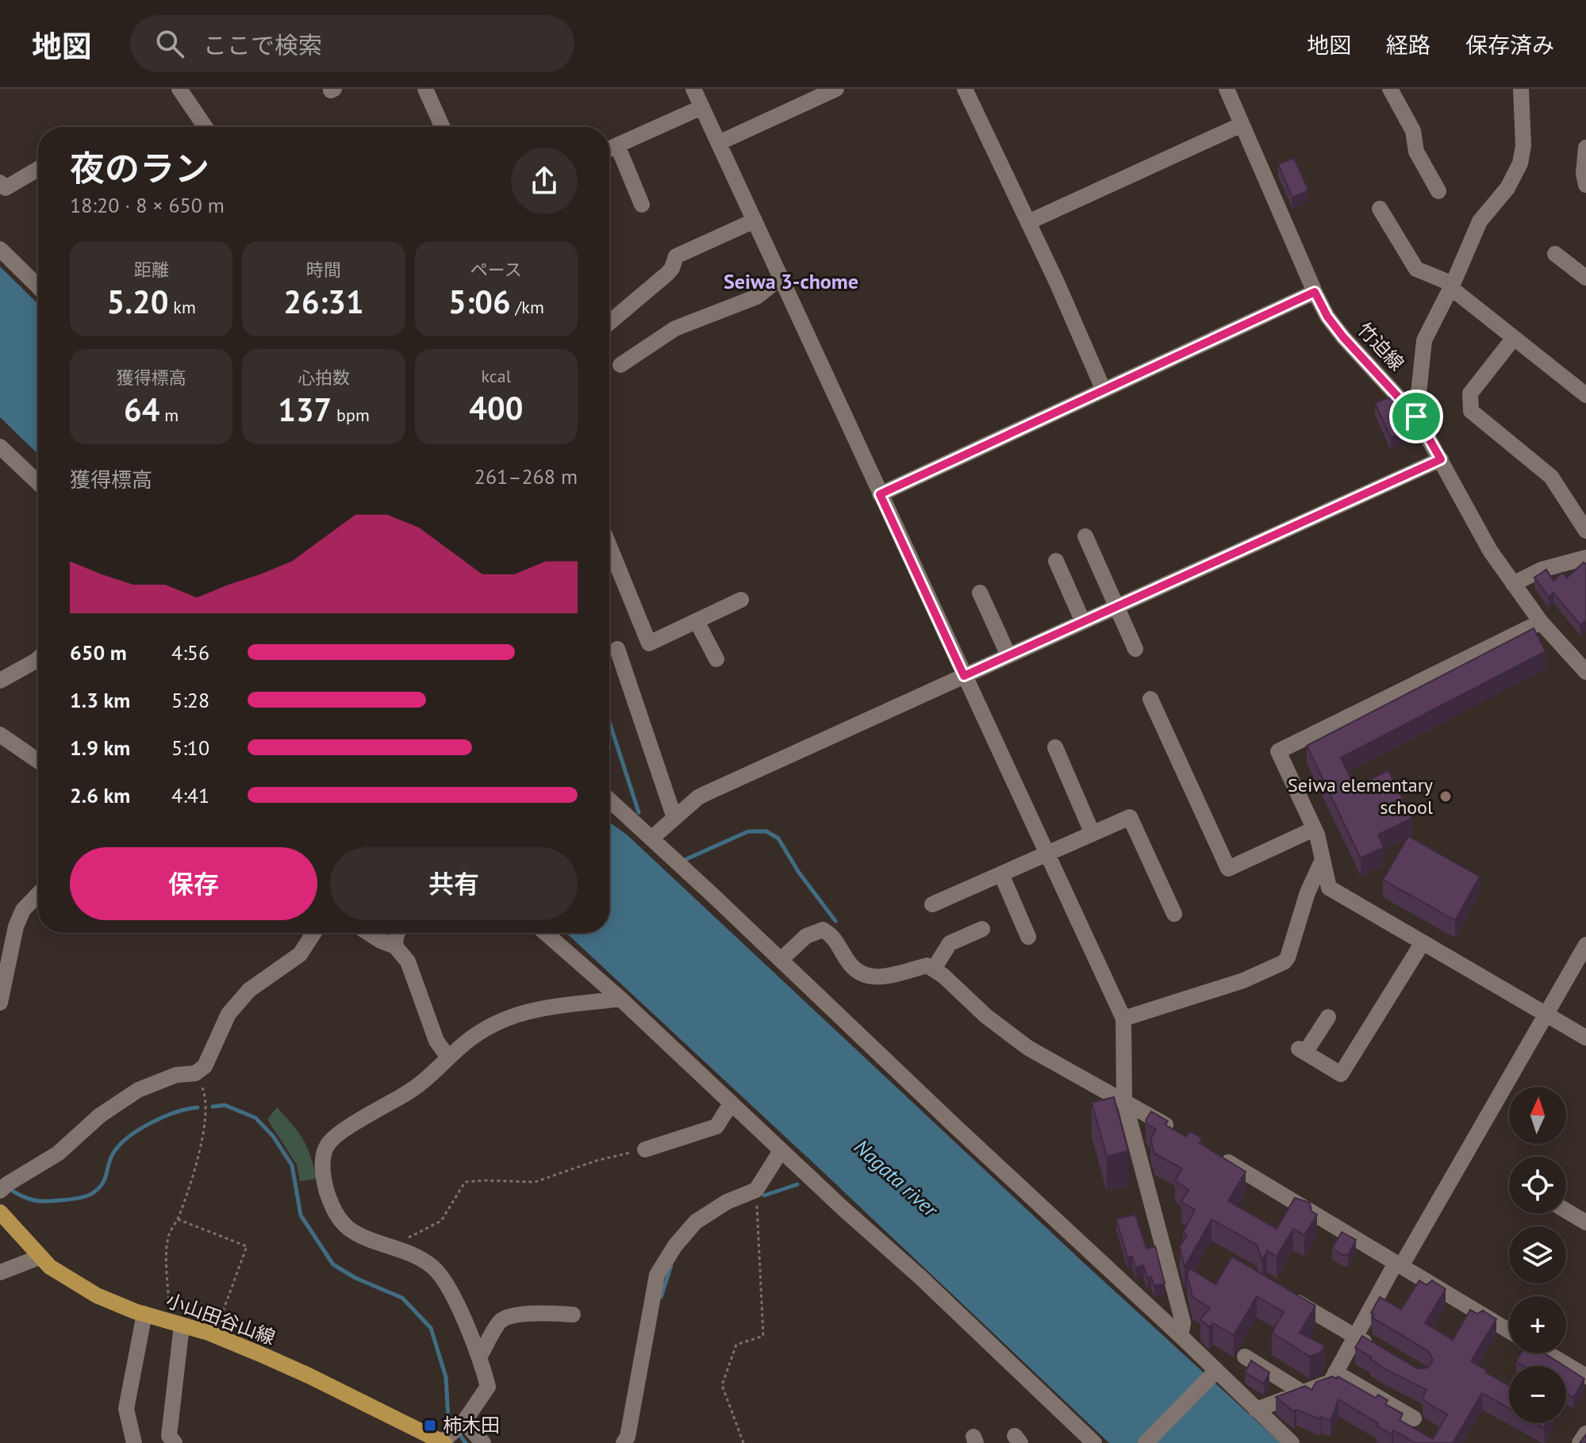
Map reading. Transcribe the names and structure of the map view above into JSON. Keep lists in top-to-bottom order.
{
  "streets": {
    "main road": ["小山田谷山線"],
    "street": ["竹迫線"]
  },
  "districts": ["Seiwa 3-chome"],
  "water": ["Nagata river"],
  "places": {
    "other": ["Seiwa elementary school"],
    "transit": ["柿木田"]
  },
  "north": "top",
  "page": {
    "header": "地図",
    "search": "ここで検索",
    "nav": ["地図", "経路", "保存済み"],
    "heading": ["夜のラン", "18:20 · 8 × 650 m"],
    "stats": [
      ["距離", "5.20 km"],
      ["時間", "26:31"],
      ["ペース", "5:06 /km"],
      ["獲得標高", "64 m"],
      ["心拍数", "137 bpm"],
      ["kcal", "400"]
    ],
    "chart": ["獲得標高", "261–268 m"],
    "list": [
      {
        "name": "650 m",
        "note": "4:56"
      },
      {
        "name": "1.3 km",
        "note": "5:28"
      },
      {
        "name": "1.9 km",
        "note": "5:10"
      },
      {
        "name": "2.6 km",
        "note": "4:41"
      }
    ],
    "buttons": ["保存", "共有"],
    "map_buttons": ["+", "−"]
  }
}
